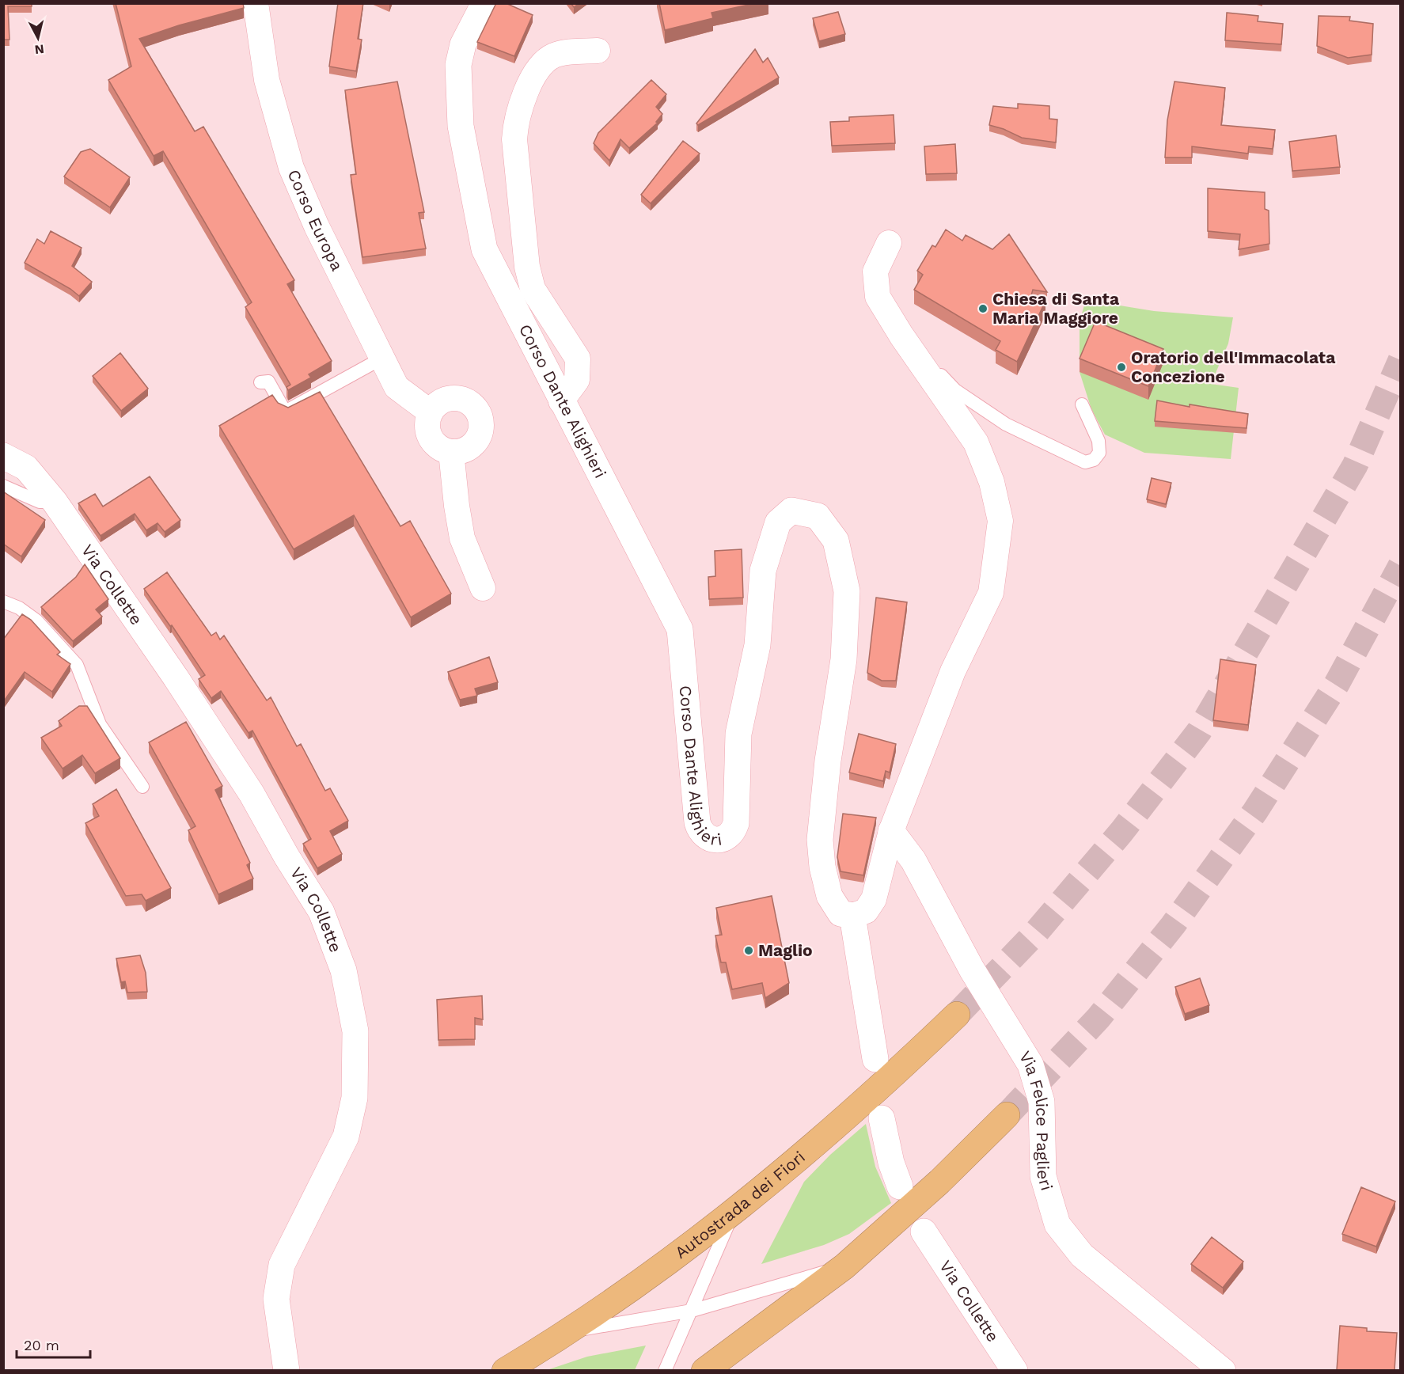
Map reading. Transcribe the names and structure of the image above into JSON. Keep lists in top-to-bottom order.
{
  "streets": {
    "highway": ["Autostrada dei Fiori"],
    "street": [
      "Corso Europa",
      "Corso Dante Alighieri",
      "Via Collette",
      "Via Felice Paglieri"
    ]
  },
  "places": ["Chiesa di Santa Maria Maggiore", "Oratorio dell'Immacolata Concezione", "Maglio"],
  "scale_bar": "20 m",
  "north": "bottom"
}
